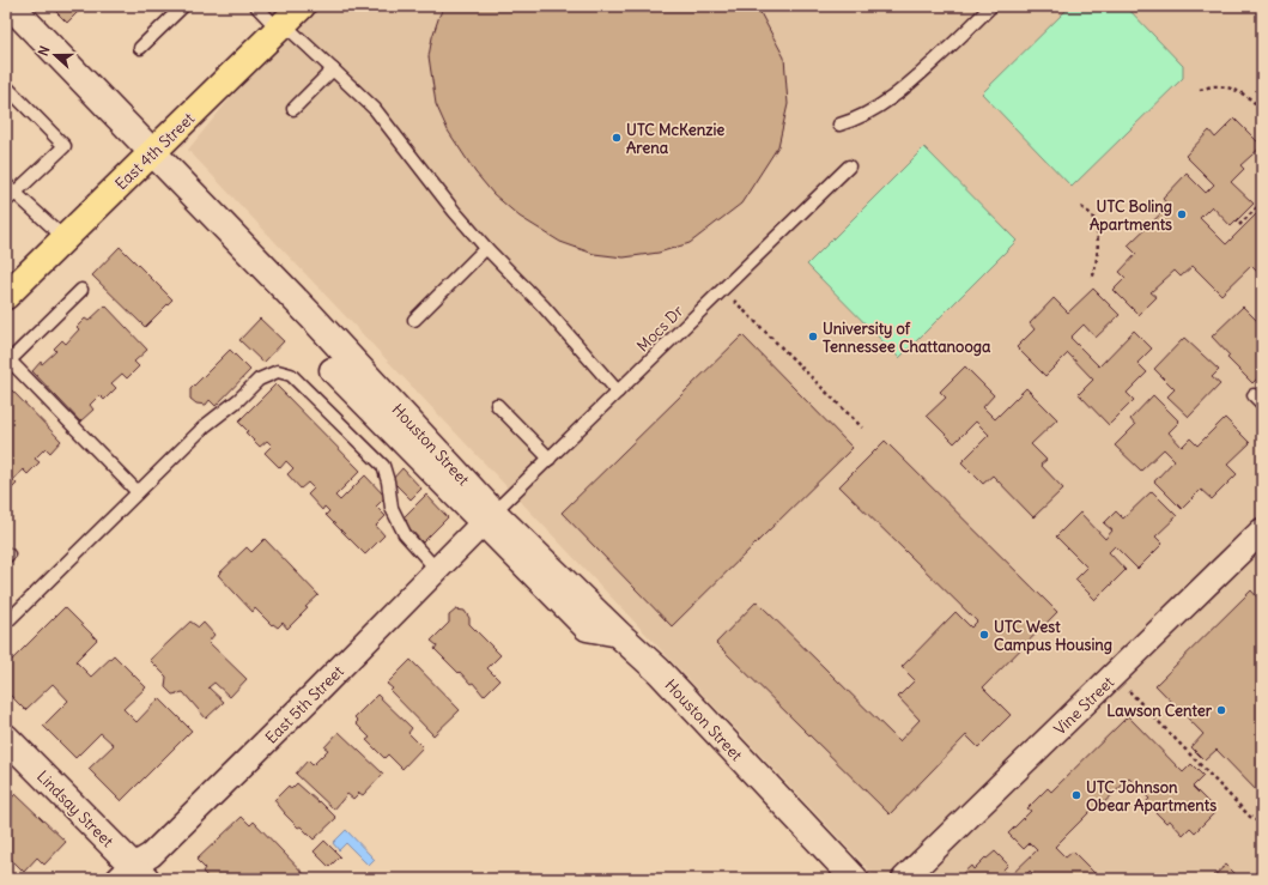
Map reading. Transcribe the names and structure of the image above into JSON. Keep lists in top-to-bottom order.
{
  "streets": {
    "main road": ["East 4th Street"],
    "street": [
      "Houston Street",
      "East 5th Street",
      "Vine Street",
      "Lindsay Street"
    ],
    "lane": ["Mocs Dr"]
  },
  "crossings": [
    ["East 4th Street", "Houston Street"],
    ["Mocs Dr", "Houston Street"],
    ["Mocs Dr", "East 5th Street"],
    ["Houston Street", "East 5th Street"],
    ["East 5th Street", "Lindsay Street"]
  ],
  "places": [
    "UTC McKenzie Arena",
    "UTC Boling Apartments",
    "University of Tennessee Chattanooga",
    "UTC West Campus Housing",
    "Lawson Center",
    "UTC Johnson Obear Apartments"
  ],
  "north": "left"
}
